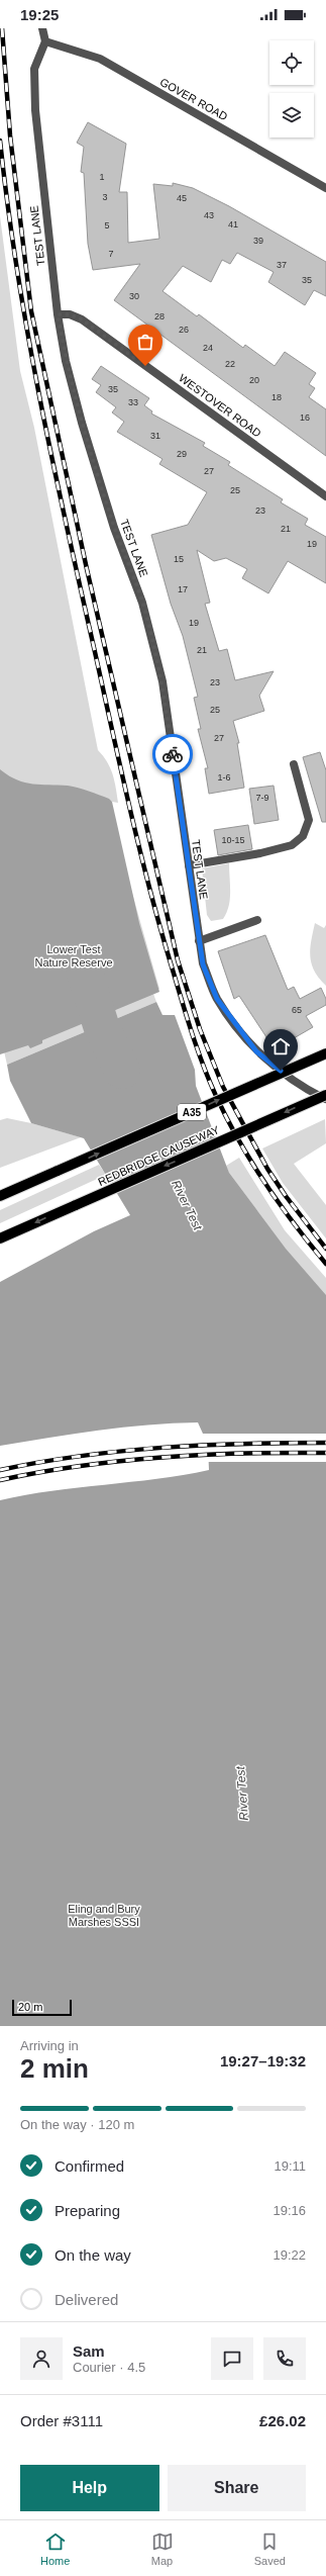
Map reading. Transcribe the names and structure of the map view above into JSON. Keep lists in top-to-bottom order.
{
  "streets": {
    "main road": ["A35", "REDBRIDGE CAUSEWAY"],
    "street": ["GOVER ROAD", "TEST LANE", "WESTOVER ROAD"]
  },
  "crossings": [
    ["GOVER ROAD", "TEST LANE"],
    ["TEST LANE", "WESTOVER ROAD"]
  ],
  "water": ["River Test"],
  "parks": ["Lower Test Nature Reserve", "Eling and Bury Marshes SSSI"],
  "house_numbers": [
    "1",
    "3",
    "45",
    "43",
    "41",
    "5",
    "39",
    "7",
    "37",
    "35",
    "30",
    "28",
    "26",
    "24",
    "22",
    "20",
    "35",
    "18",
    "33",
    "16",
    "31",
    "29",
    "27",
    "25",
    "23",
    "21",
    "19",
    "15",
    "17",
    "19",
    "21",
    "23",
    "25",
    "27",
    "1-6",
    "7-9",
    "10-15",
    "65"
  ],
  "scale_bar": "20 m",
  "page": {
    "status": "19:25",
    "scale": "20 m",
    "heading": ["2 min", "Arriving in", "19:27–19:32"],
    "panel": [
      "Sam",
      "Courier · 4.5",
      "Order #3111",
      "£26.02"
    ],
    "bar": "On the way · 120 m",
    "list": [
      ["Confirmed", "19:11"],
      ["Preparing", "19:16"],
      ["On the way", "19:22"],
      "Delivered"
    ],
    "buttons": ["Help", "Share"],
    "tabs": ["Home", "Map", "Saved"]
  }
}
